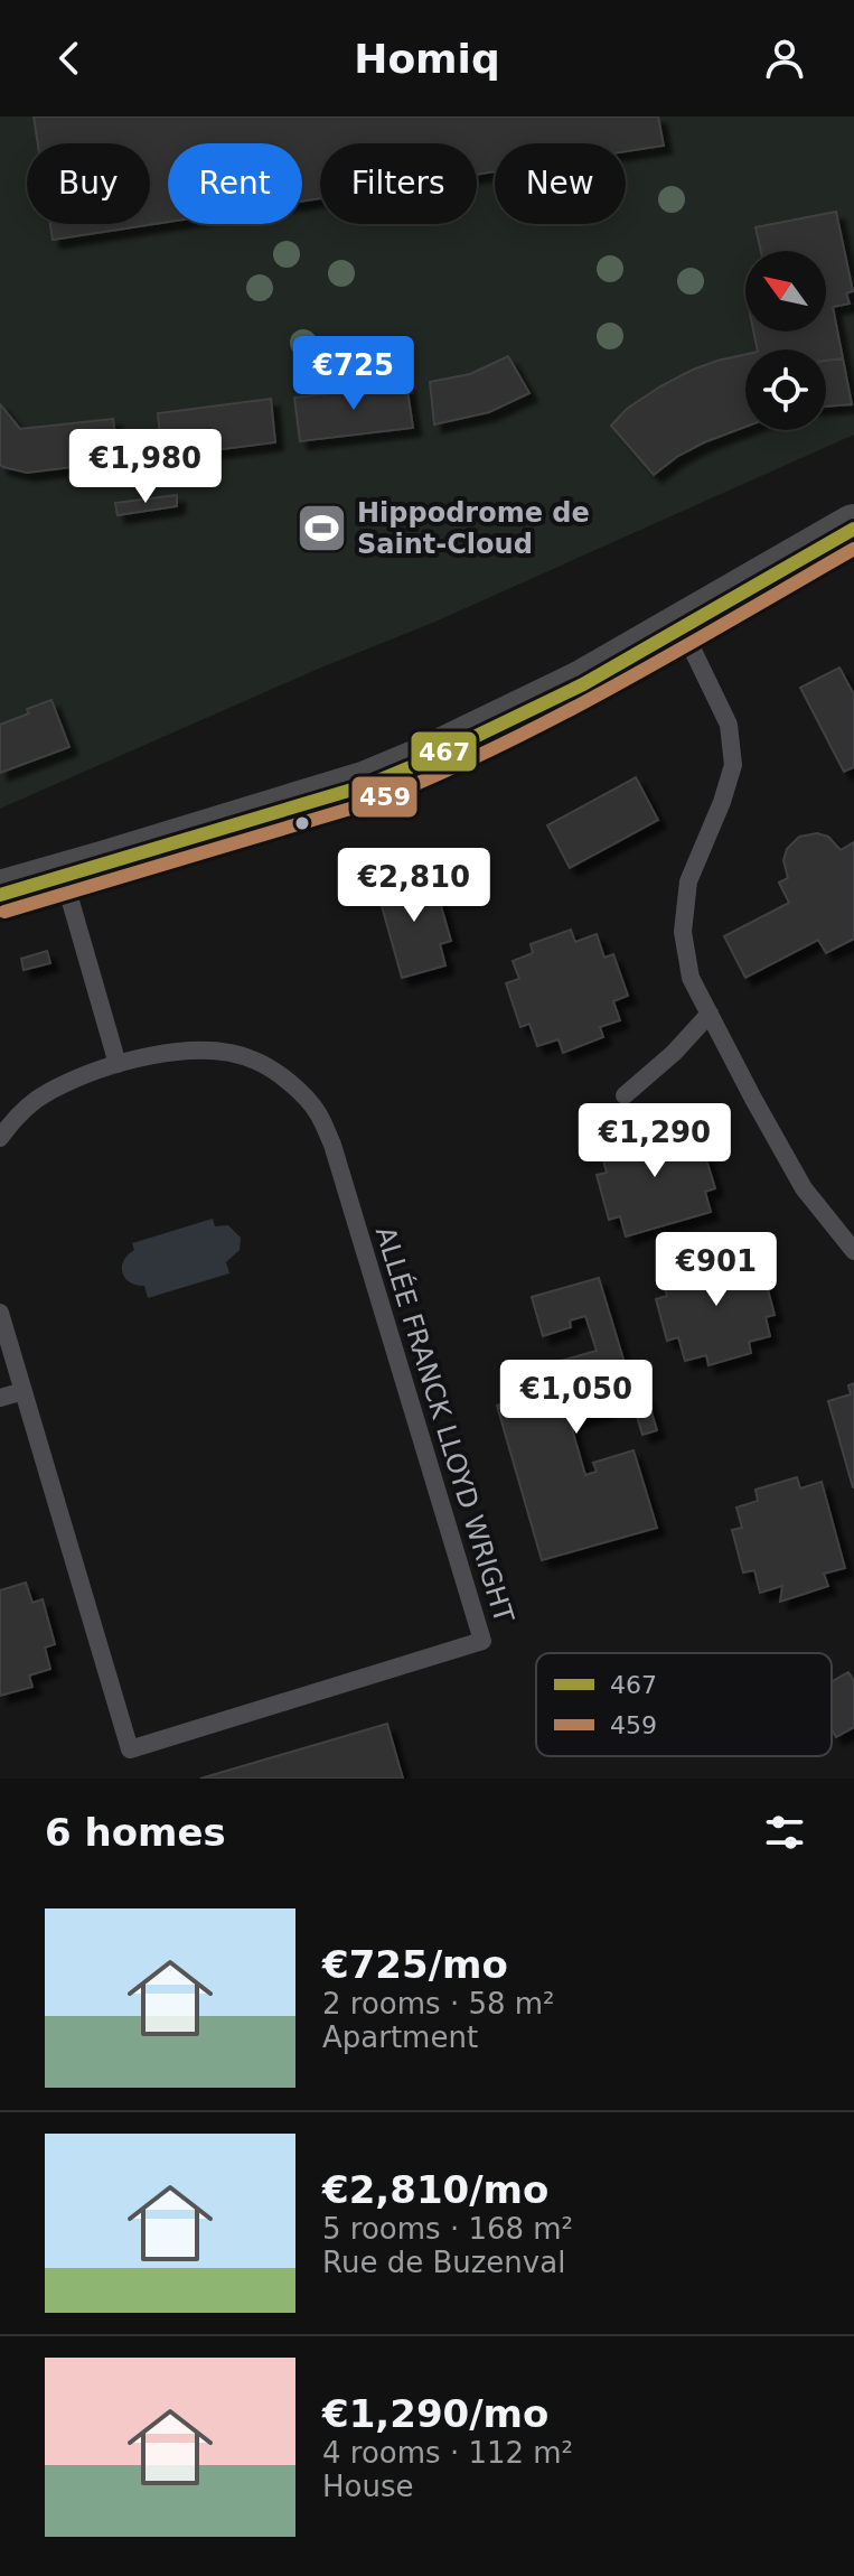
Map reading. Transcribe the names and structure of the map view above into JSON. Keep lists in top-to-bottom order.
{
  "streets": {
    "lane": ["ALLÉE FRANCK LLOYD WRIGHT"]
  },
  "places": {
    "sports": ["Hippodrome de Saint-Cloud"]
  },
  "lines": ["transit line 467", "transit line 459"],
  "legend": ["467", "459"],
  "north": "top left",
  "page": {
    "header": "Homiq",
    "chip": [
      "Buy",
      "Rent",
      "Filters",
      "New"
    ],
    "price": [
      "€725",
      "€1,980",
      "€2,810",
      "€1,290",
      "€901",
      "€1,050"
    ],
    "heading": "6 homes",
    "list": [
      {
        "name": "€725/mo",
        "note": "2 rooms · 58 m² · Apartment"
      },
      {
        "name": "€2,810/mo",
        "note": "5 rooms · 168 m² · Rue de Buzenval"
      },
      {
        "name": "€1,290/mo",
        "note": "4 rooms · 112 m² · House"
      }
    ]
  }
}
